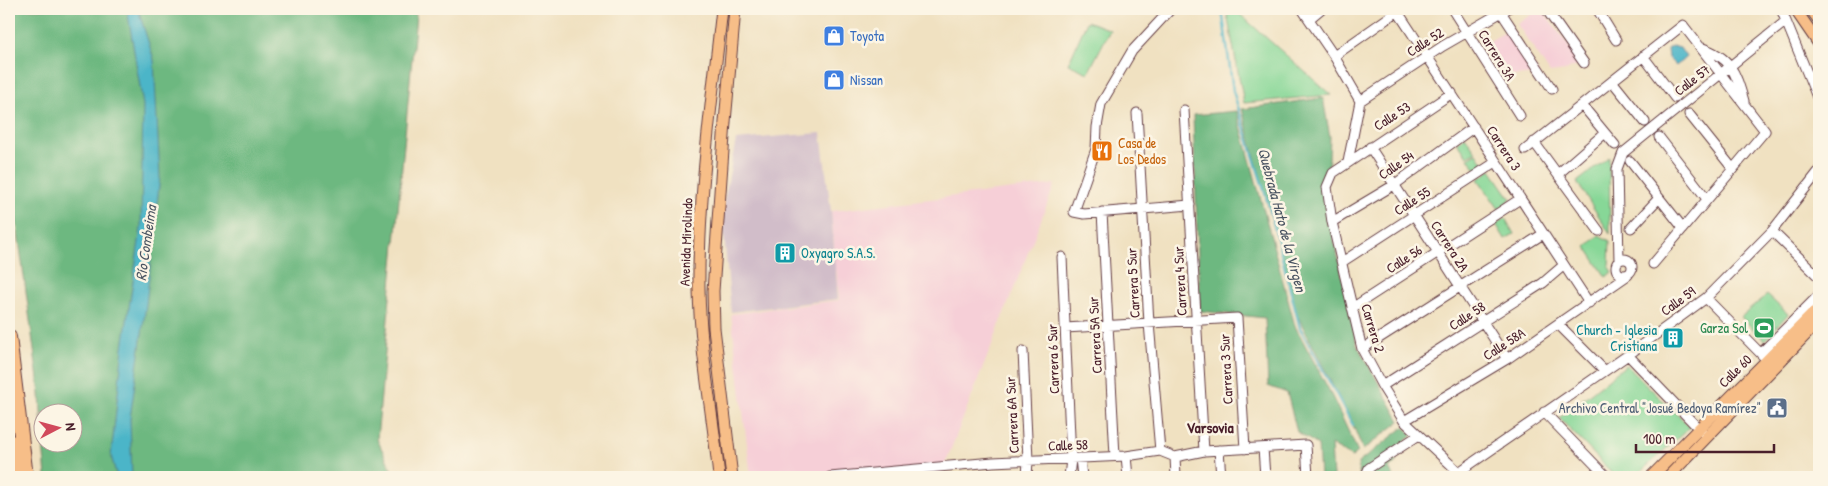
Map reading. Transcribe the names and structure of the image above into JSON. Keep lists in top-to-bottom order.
{
  "streets": {
    "main road": ["Avenida Mirolindo", "Calle 60"],
    "street": [
      "Calle 52",
      "Carrera 3A",
      "Calle 57",
      "Calle 53",
      "Carrera 3",
      "Calle 54",
      "Calle 55",
      "Carrera 2A",
      "Calle 56",
      "Carrera 4 Sur",
      "Carrera 5 Sur",
      "Calle 59",
      "Calle 58",
      "Carrera 2",
      "Carrera 5A Sur",
      "Calle 58A",
      "Carrera 6 Sur",
      "Carrera 3 Sur",
      "Carrera 6A Sur"
    ]
  },
  "crossings": [
    ["Calle 52", "Carrera 3A"],
    ["Calle 52", "Carrera 3"],
    ["Calle 57", "Calle 58A"],
    ["Calle 53", "Carrera 3"],
    ["Calle 53", "Carrera 2A"],
    ["Calle 53", "Carrera 2"],
    ["Carrera 3", "Calle 54"],
    ["Carrera 3", "Calle 55"],
    ["Carrera 3", "Calle 56"],
    ["Carrera 3", "Calle 58"],
    ["Carrera 3", "Calle 58A"],
    ["Calle 54", "Carrera 2A"],
    ["Calle 54", "Carrera 2"],
    ["Calle 55", "Carrera 2A"],
    ["Calle 55", "Carrera 2"],
    ["Carrera 2A", "Calle 56"],
    ["Carrera 2A", "Calle 58"],
    ["Carrera 2A", "Calle 58A"],
    ["Calle 56", "Carrera 2"],
    ["Carrera 4 Sur", "Carrera 3 Sur"],
    ["Carrera 5 Sur", "Calle 58"],
    ["Calle 59", "Carrera 2"],
    ["Calle 58", "Carrera 2"],
    ["Calle 58", "Carrera 5A Sur"],
    ["Calle 58", "Carrera 6 Sur"],
    ["Calle 58", "Carrera 6A Sur"],
    ["Carrera 2", "Calle 58A"]
  ],
  "districts": ["Varsovia"],
  "water": ["Quebrada Hato de la Virgen", "Río Combeima"],
  "places": {
    "shop": ["Toyota", "Nissan"],
    "restaurant": ["Casa de Los Dedos"],
    "building": ["Oxyagro S.A.S.", "Church - Iglesia Cristiana"],
    "sports": ["Garza Sol"],
    "public building": ["Archivo Central \"Josué Bedoya Ramírez\""]
  },
  "scale_bar": "100 m",
  "north": "right"
}
